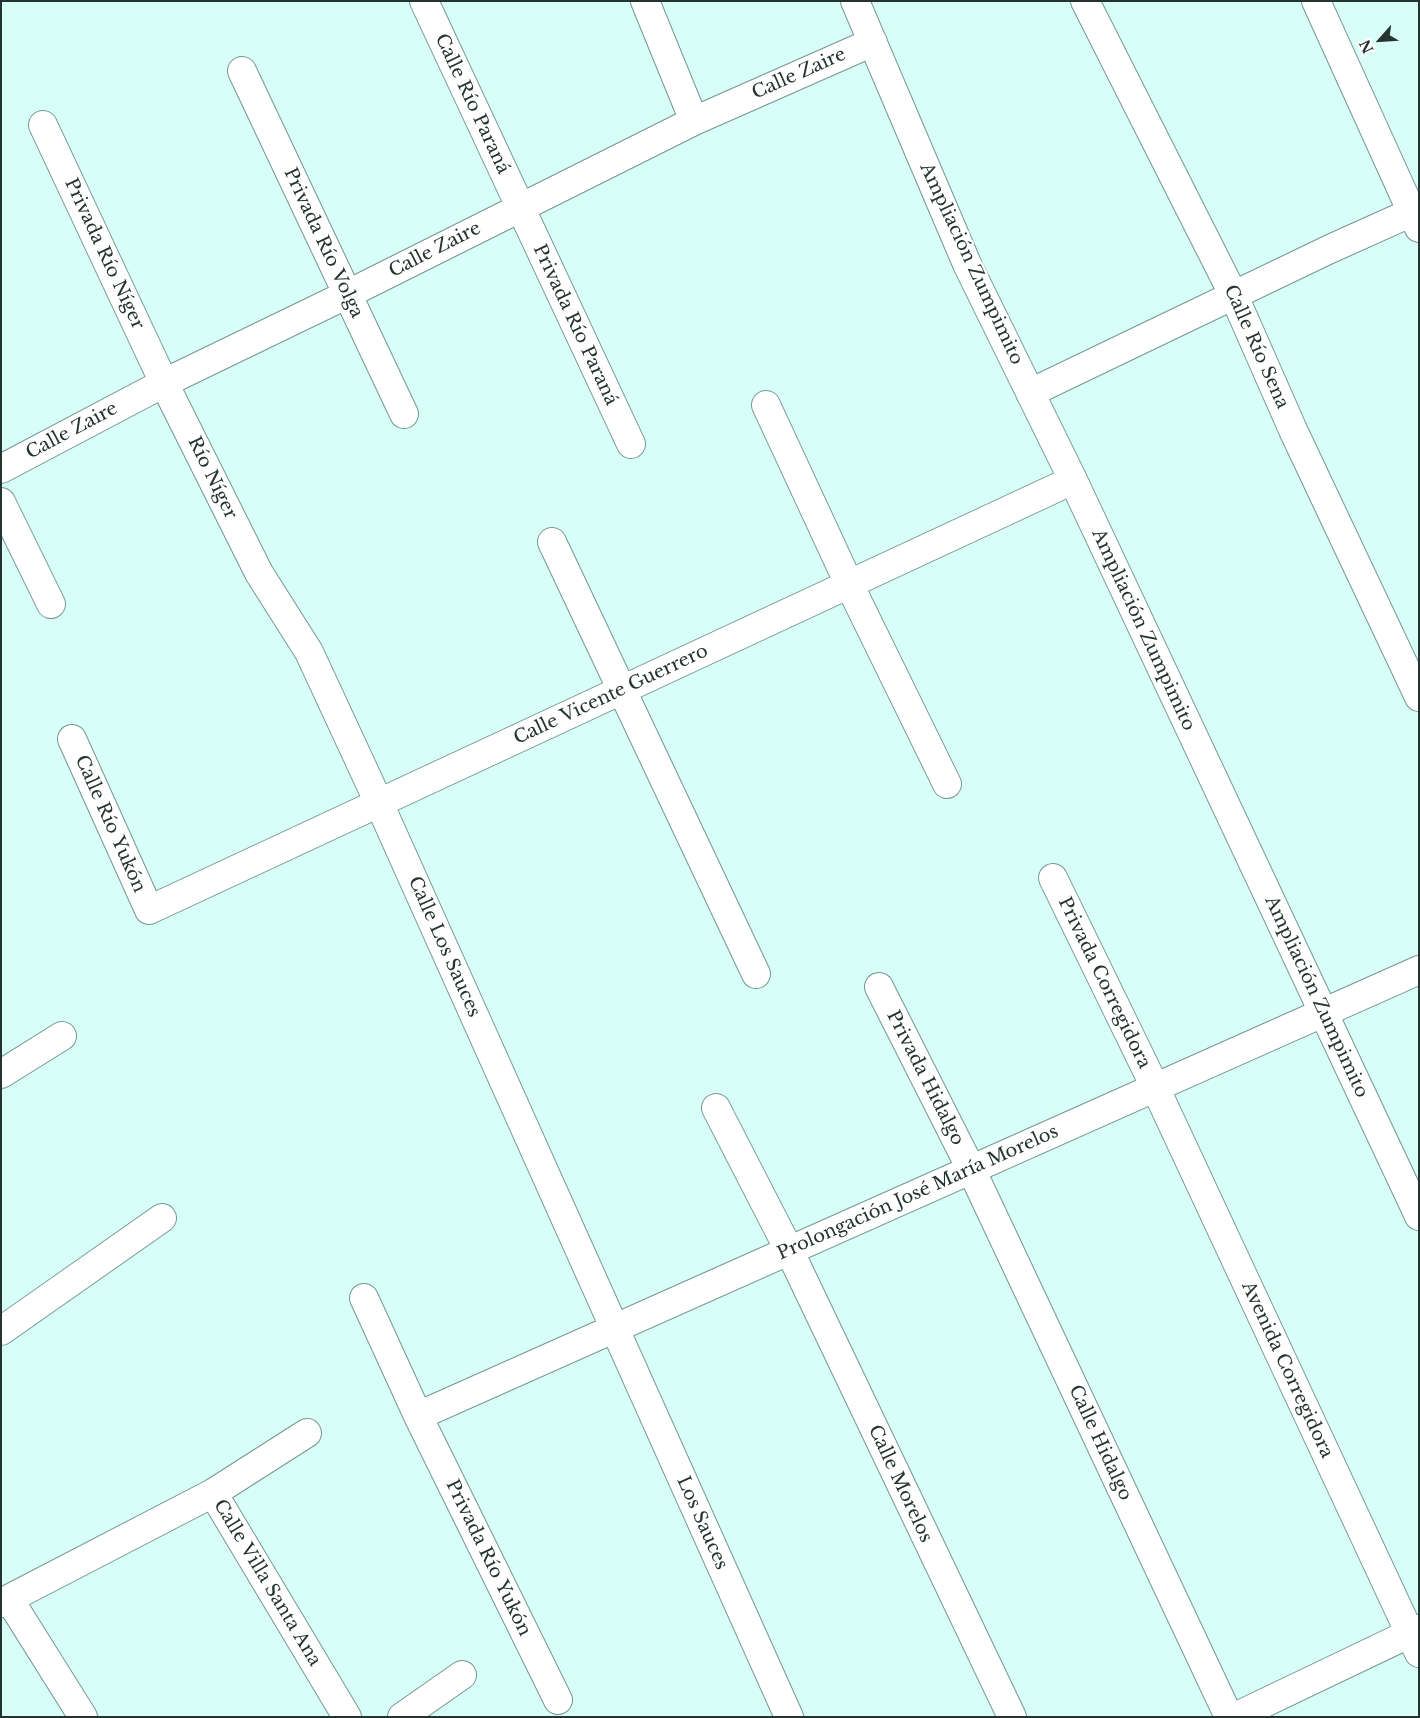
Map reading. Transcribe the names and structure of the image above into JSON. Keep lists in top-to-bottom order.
{
  "streets": {
    "street": [
      "Calle Zaire",
      "Calle Río Paraná",
      "Privada Río Volga",
      "Privada Río Níger",
      "Ampliación Zumpimito",
      "Privada Río Paraná",
      "Calle Río Sena",
      "Río Níger",
      "Calle Vicente Guerrero",
      "Calle Río Yukón",
      "Calle Los Sauces",
      "Privada Corregidora",
      "Privada Hidalgo",
      "Prolongación José María Morelos",
      "Avenida Corregidora",
      "Calle Hidalgo",
      "Calle Morelos",
      "Los Sauces",
      "Privada Río Yukón",
      "Calle Villa Santa Ana"
    ]
  },
  "crossings": [
    ["Calle Zaire", "Calle Río Paraná"],
    ["Calle Zaire", "Privada Río Volga"],
    ["Calle Zaire", "Privada Río Níger"],
    ["Calle Zaire", "Ampliación Zumpimito"],
    ["Calle Zaire", "Privada Río Paraná"],
    ["Calle Zaire", "Río Níger"],
    ["Calle Río Paraná", "Privada Río Paraná"],
    ["Privada Río Níger", "Río Níger"],
    ["Ampliación Zumpimito", "Calle Vicente Guerrero"],
    ["Ampliación Zumpimito", "Prolongación José María Morelos"],
    ["Río Níger", "Calle Los Sauces"],
    ["Calle Vicente Guerrero", "Calle Río Yukón"],
    ["Calle Vicente Guerrero", "Calle Los Sauces"],
    ["Calle Los Sauces", "Prolongación José María Morelos"],
    ["Calle Los Sauces", "Los Sauces"],
    ["Privada Corregidora", "Prolongación José María Morelos"],
    ["Privada Corregidora", "Avenida Corregidora"],
    ["Privada Hidalgo", "Prolongación José María Morelos"],
    ["Privada Hidalgo", "Calle Hidalgo"],
    ["Prolongación José María Morelos", "Avenida Corregidora"],
    ["Prolongación José María Morelos", "Calle Hidalgo"],
    ["Prolongación José María Morelos", "Calle Morelos"],
    ["Prolongación José María Morelos", "Los Sauces"],
    ["Prolongación José María Morelos", "Privada Río Yukón"]
  ],
  "north": "bottom left"
}
